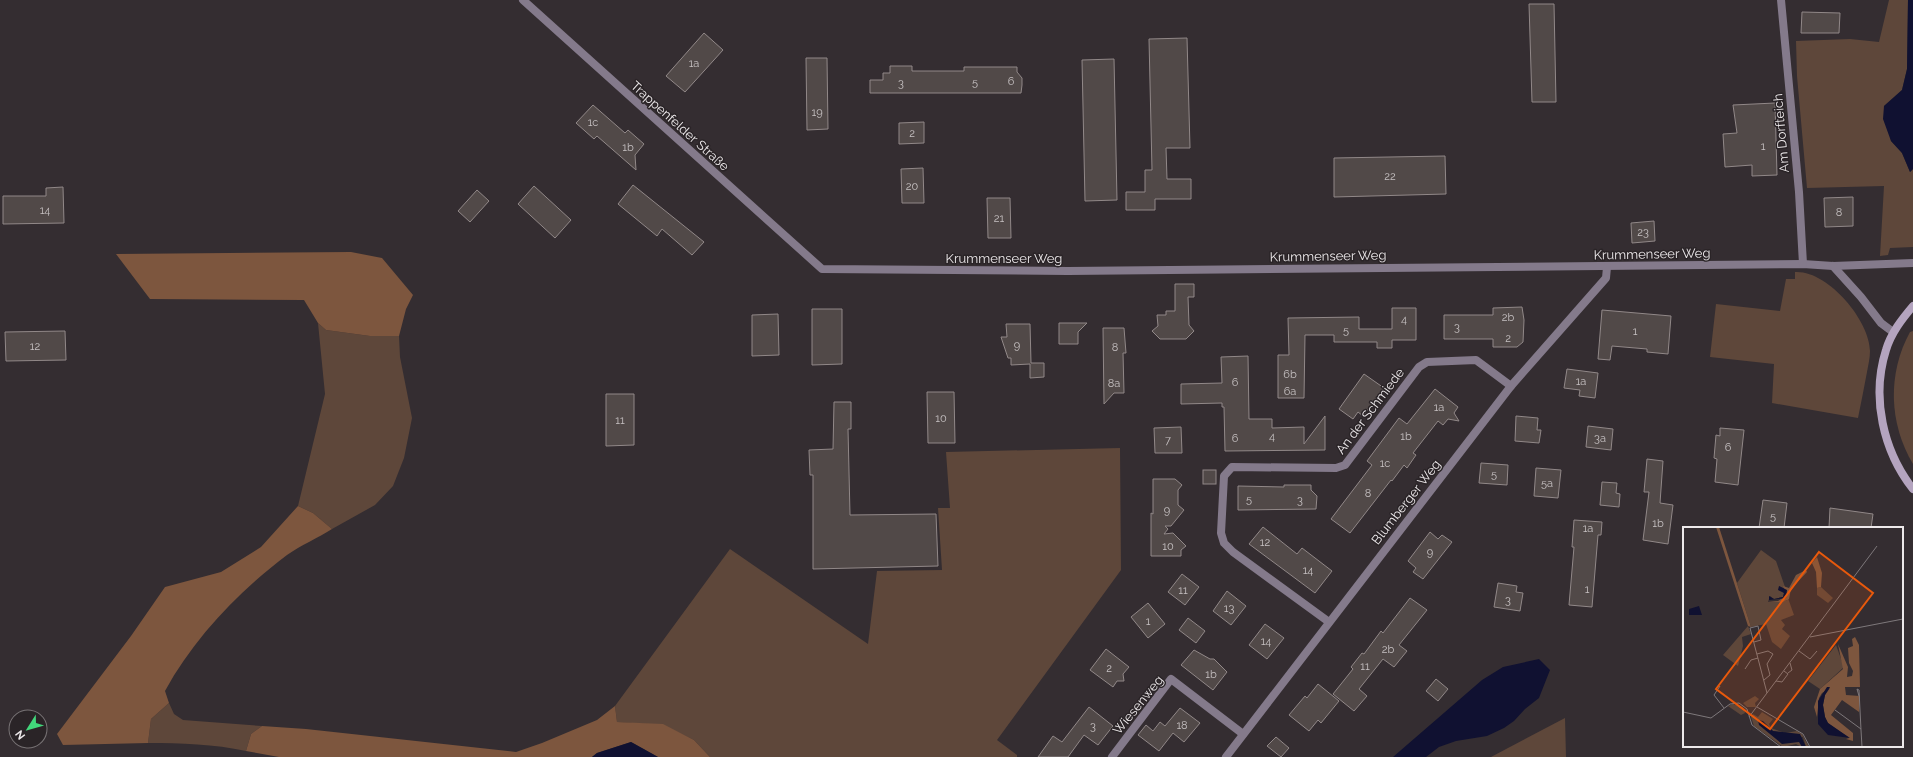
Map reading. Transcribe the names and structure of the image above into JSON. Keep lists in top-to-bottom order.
{
  "streets": {
    "street": [
      "Trappenfelder Straße",
      "Am Dorfteich",
      "Krummenseer Weg",
      "An der Schmiede",
      "Blumberger Weg",
      "Wiesenweg"
    ]
  },
  "crossings": [
    ["Trappenfelder Straße", "Krummenseer Weg"],
    ["Am Dorfteich", "Krummenseer Weg"],
    ["Krummenseer Weg", "Blumberger Weg"],
    ["An der Schmiede", "Blumberger Weg"],
    ["Blumberger Weg", "Wiesenweg"]
  ],
  "house_numbers": [
    "1a",
    "6",
    "5",
    "3",
    "19",
    "1c",
    "2",
    "1",
    "1b",
    "22",
    "20",
    "14",
    "8",
    "21",
    "23",
    "2b",
    "4",
    "3",
    "5",
    "1",
    "2",
    "9",
    "12",
    "8",
    "6b",
    "1a",
    "6",
    "8a",
    "6a",
    "1a",
    "10",
    "11",
    "4",
    "1b",
    "6",
    "3a",
    "7",
    "6",
    "1c",
    "5",
    "5a",
    "8",
    "5",
    "3",
    "9",
    "5",
    "1b",
    "1a",
    "12",
    "10",
    "9",
    "14",
    "1",
    "11",
    "3",
    "13",
    "1",
    "14",
    "2b",
    "11",
    "2",
    "1b",
    "18",
    "3"
  ],
  "north": "bottom left"
}
